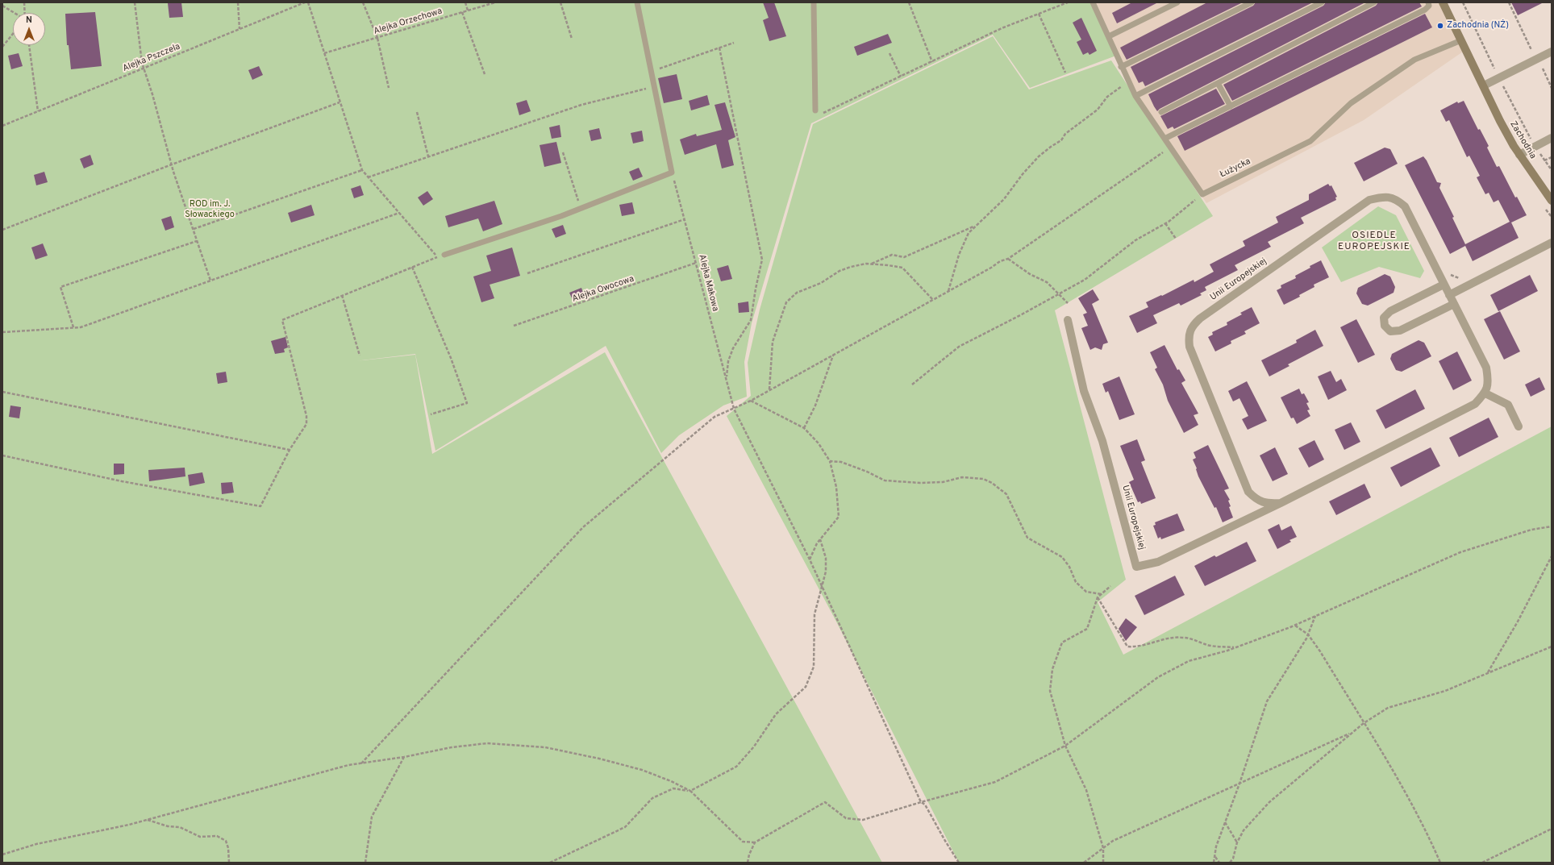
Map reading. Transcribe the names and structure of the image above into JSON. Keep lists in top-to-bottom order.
{
  "streets": {
    "street": ["Zachodnia", "Unii Europejskiej"],
    "lane": ["Łużycka"],
    "path": [
      "Alejka Orzechowa",
      "Alejka Pszczela",
      "Alejka Makowa",
      "Alejka Owocowa"
    ]
  },
  "crossings": [
    ["Zachodnia", "Łużycka"],
    ["Alejka Makowa", "Alejka Owocowa"]
  ],
  "districts": ["OSIEDLE EUROPEJSKIE"],
  "parks": ["ROD im. J. Słowackiego"],
  "places": ["Zachodnia (NŻ)"],
  "north": "top"
}
